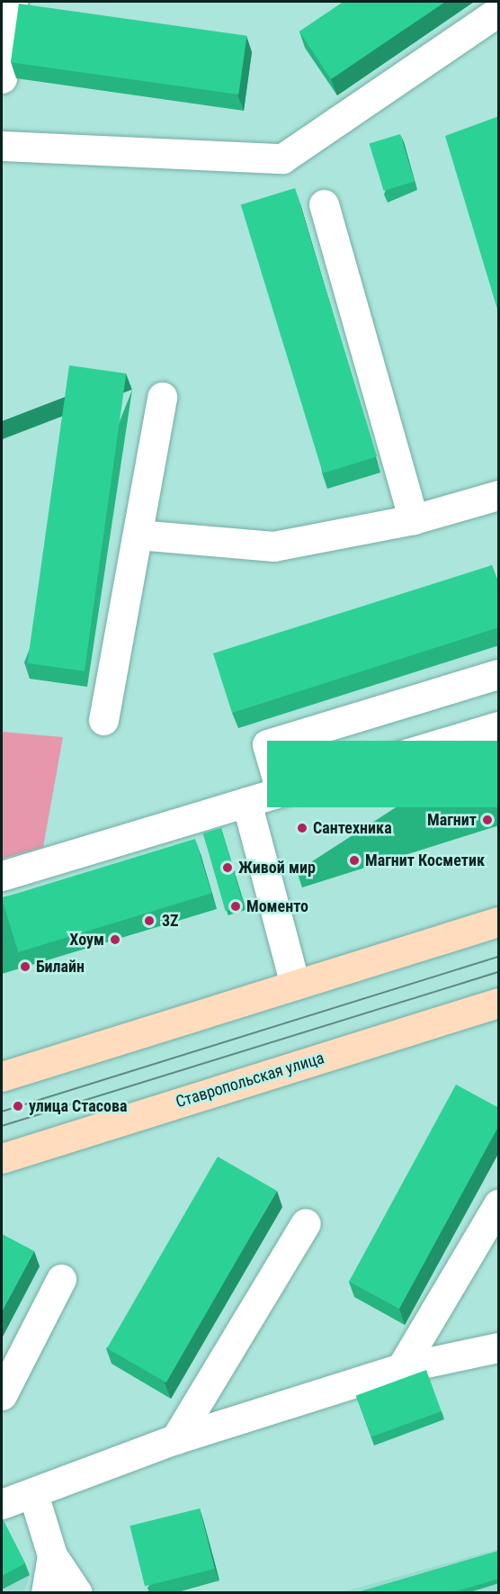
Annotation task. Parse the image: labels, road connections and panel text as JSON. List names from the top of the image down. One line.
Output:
{"streets":{"main road":["Ставропольская улица"]},"places":["Магнит","Сантехника","Магнит Косметик","Живой мир","Моменто","3Z","Хоум","Билайн","улица Стасова"]}
